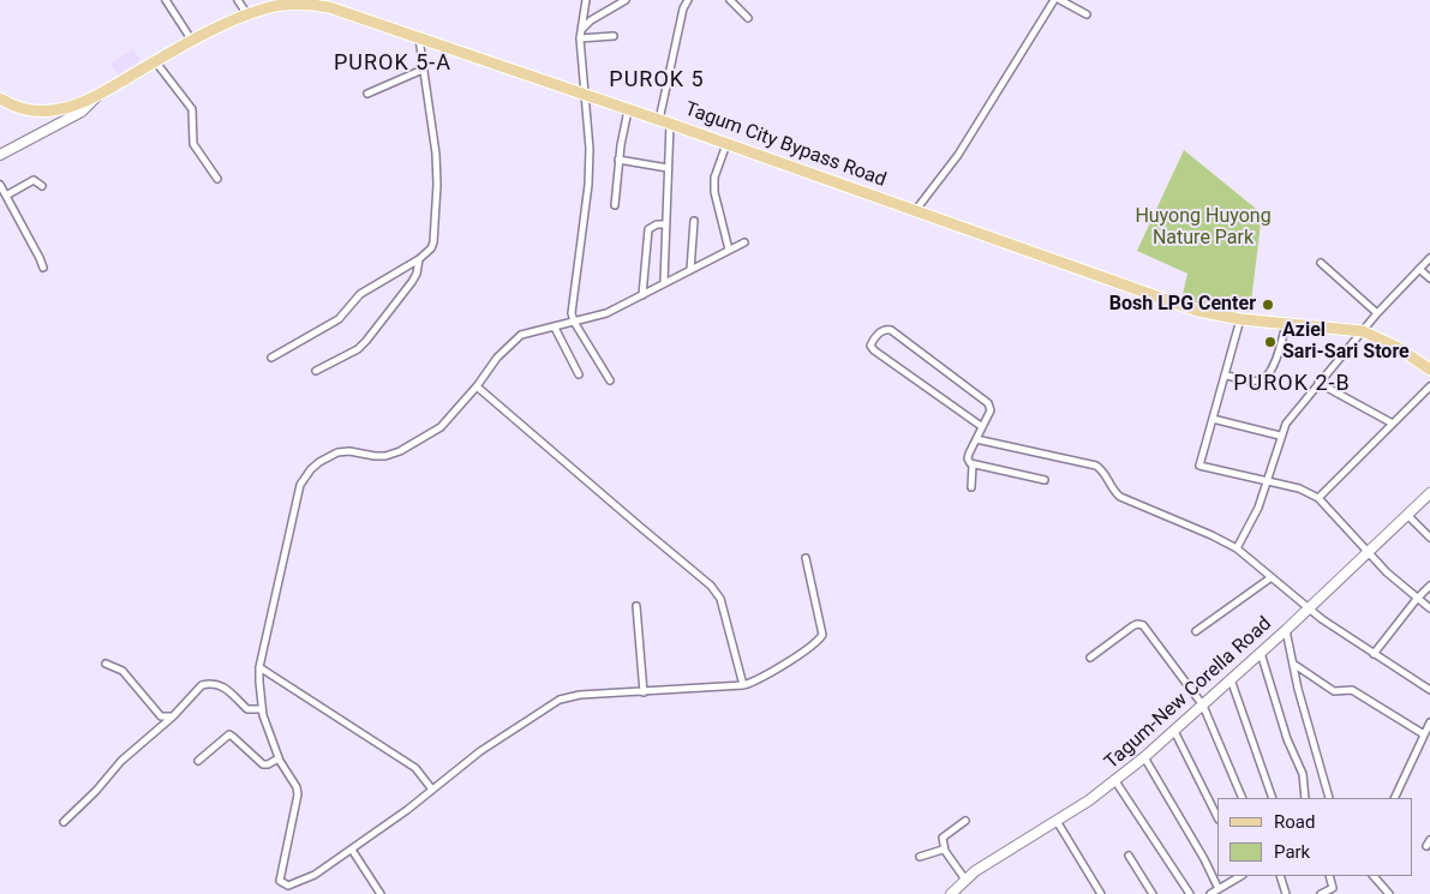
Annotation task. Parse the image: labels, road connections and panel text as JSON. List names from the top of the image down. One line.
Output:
{"streets":{"main road":["Tagum City Bypass Road","Tagum-New Corella Road"]},"districts":["PUROK 5-A","PUROK 5","PUROK 2-B"],"parks":["Huyong Huyong Nature Park"],"places":["Bosh LPG Center","Aziel Sari-Sari Store"],"legend":["Road","Park"]}
